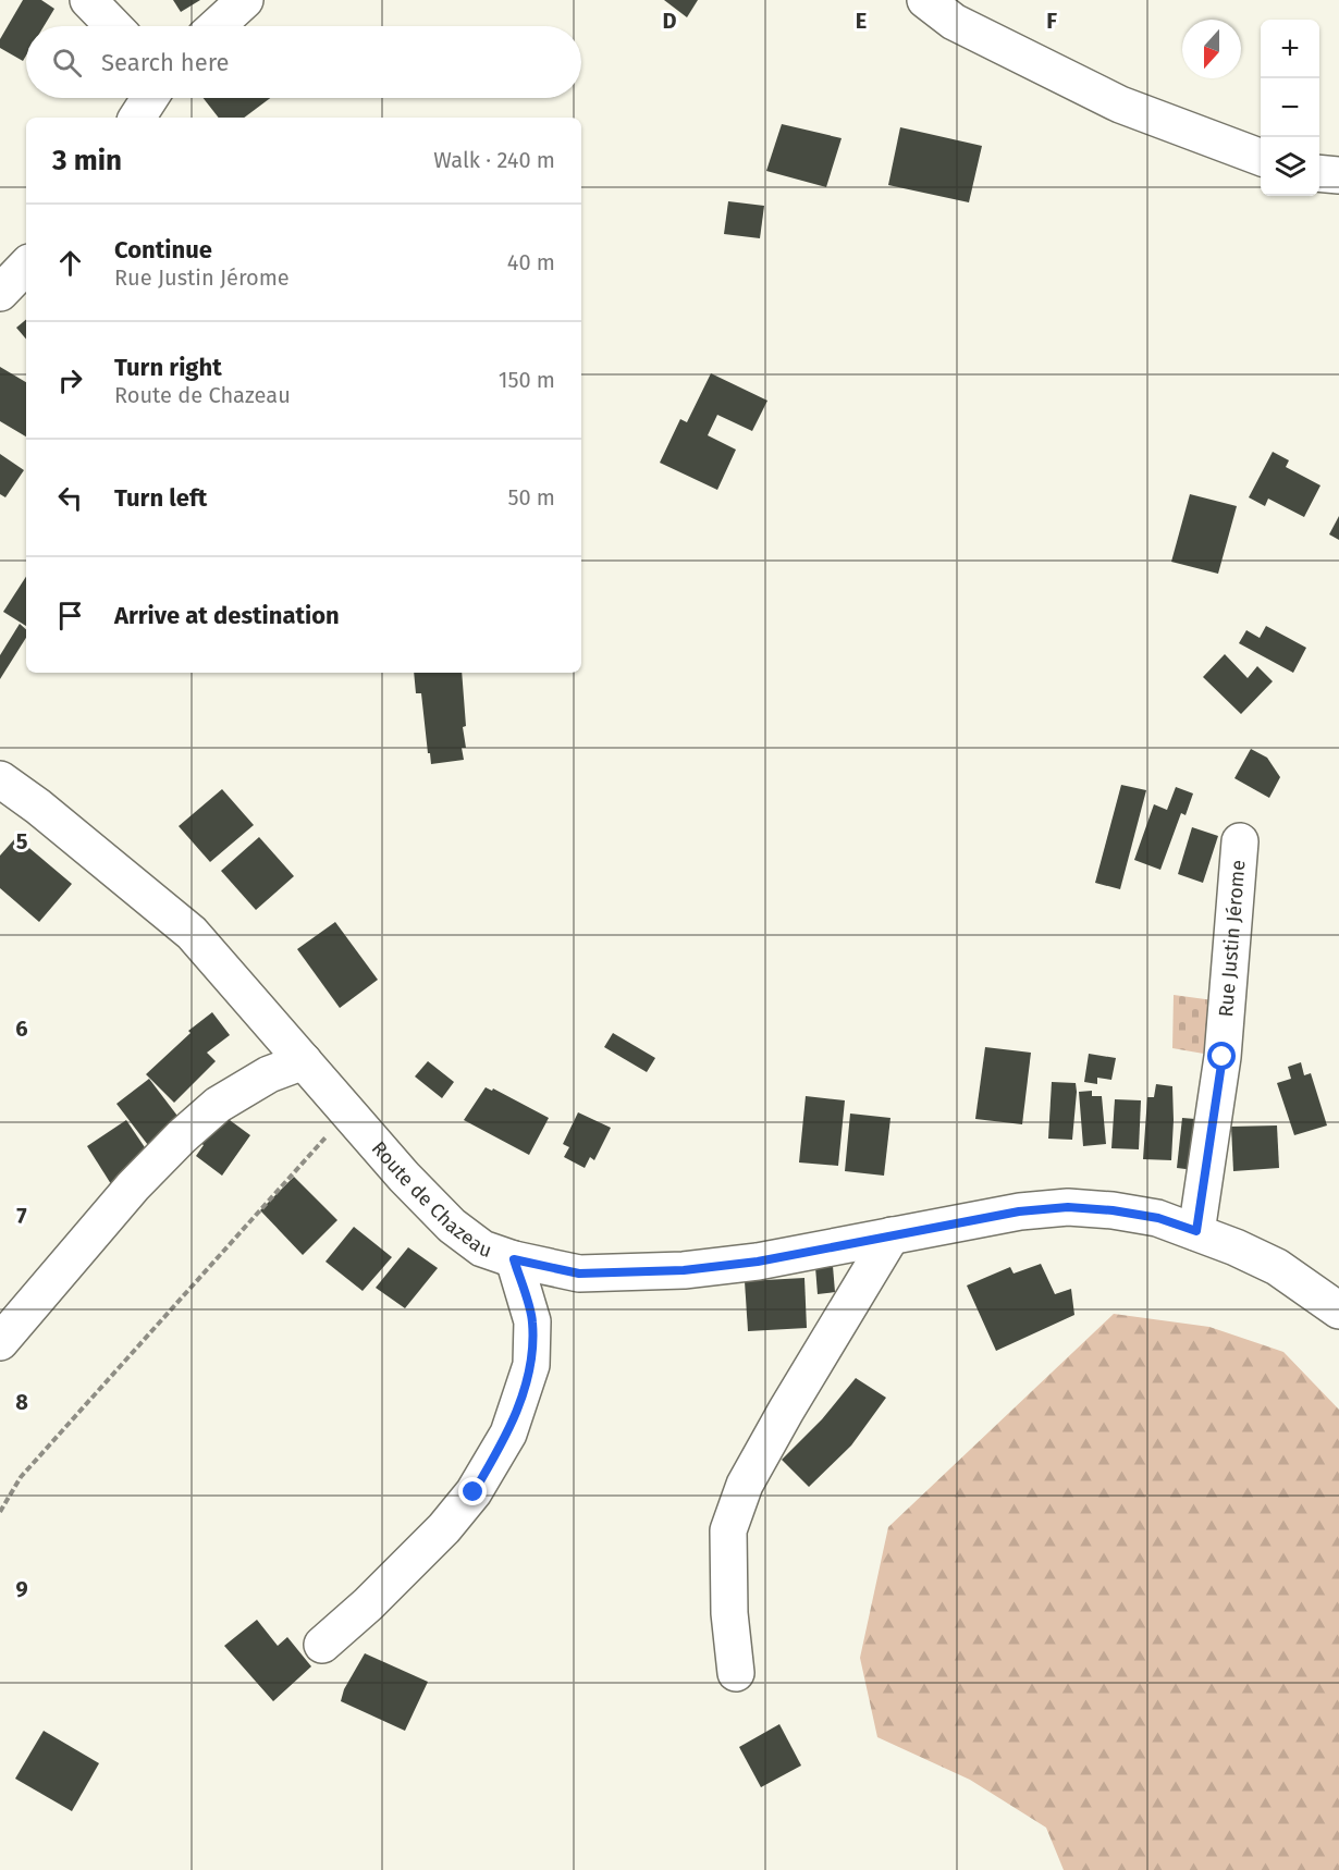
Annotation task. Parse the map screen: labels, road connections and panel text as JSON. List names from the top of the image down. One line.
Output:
{"streets":{"main road":["Rue Justin Jérome","Route de Chazeau"]},"crossings":[["Rue Justin Jérome","Route de Chazeau"]],"north":"bottom","page":{"map_buttons":["+","−"],"search":"Search here","heading":["3 min","Walk · 240 m"],"list":[["Continue","Rue Justin Jérome","40 m"],["Turn right","Route de Chazeau","150 m"],["Turn left","50 m"],"Arrive at destination"]},"grid":{"columns":["D","E","F"],"rows":["5","6","7","8","9"]}}
